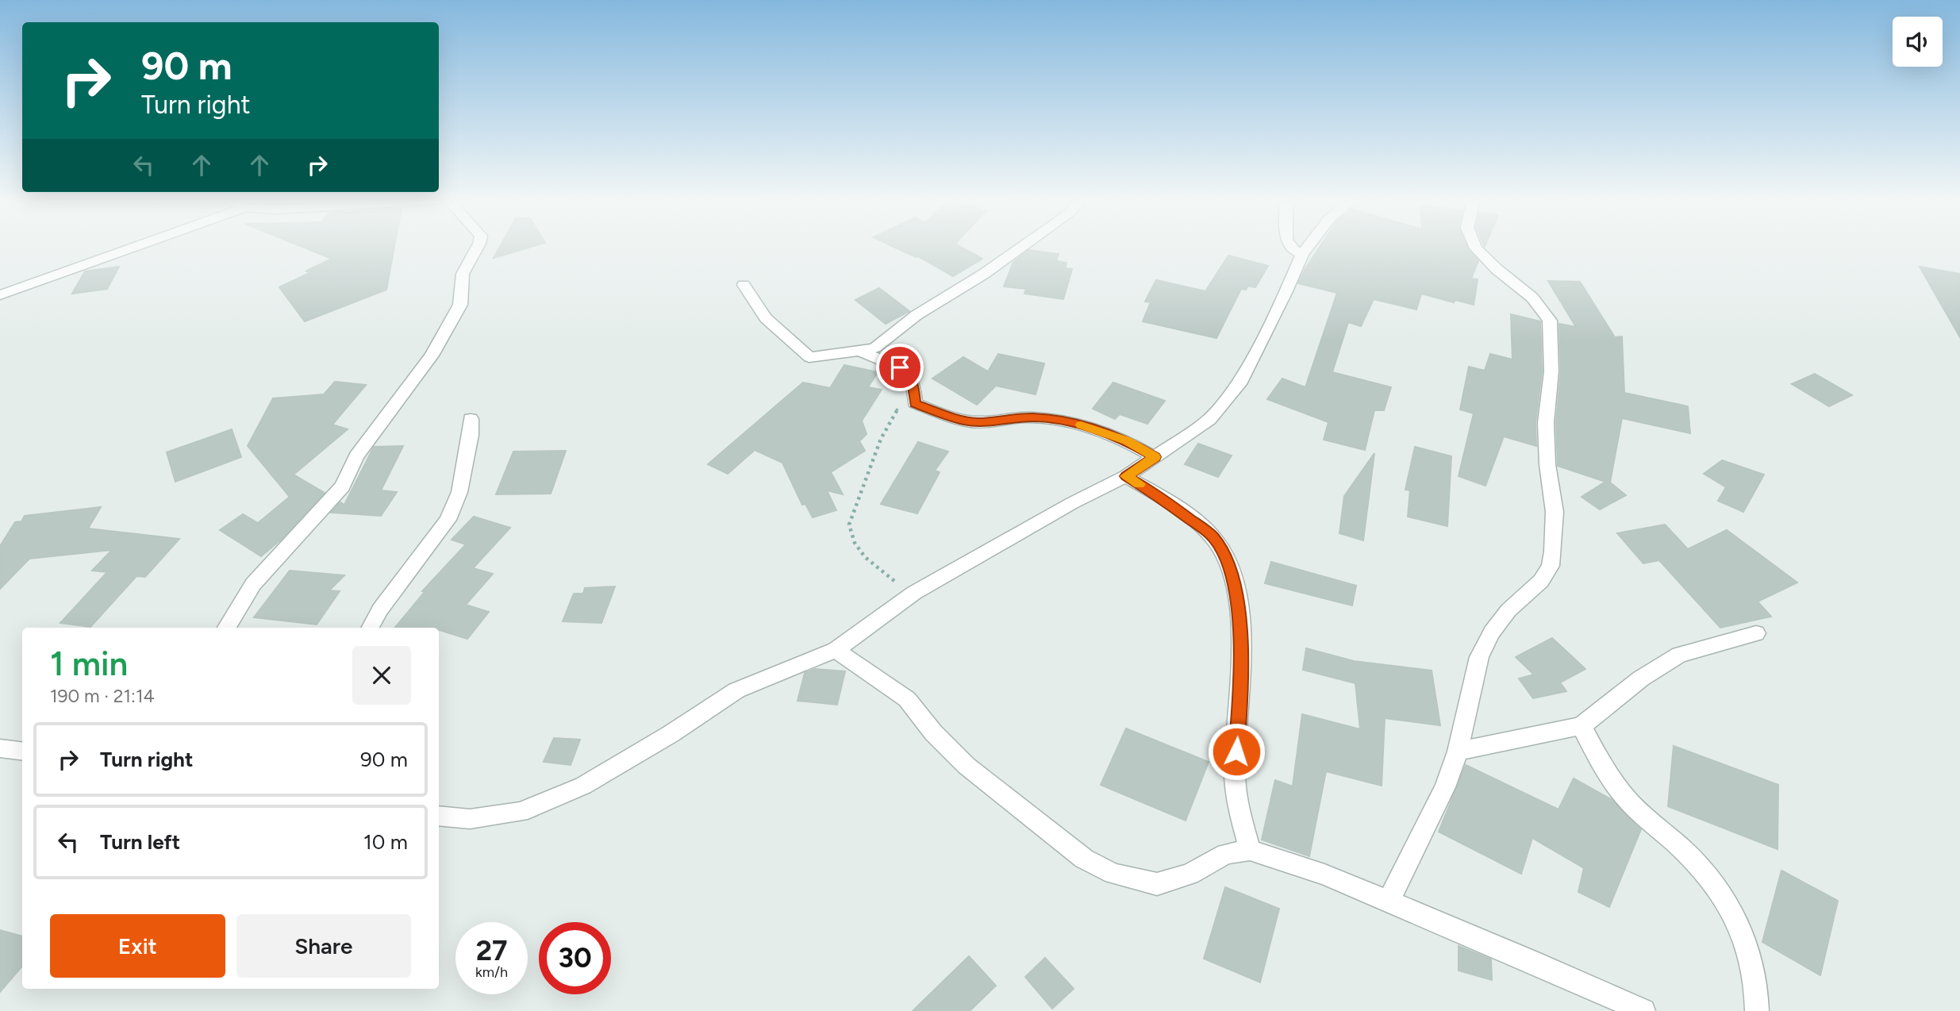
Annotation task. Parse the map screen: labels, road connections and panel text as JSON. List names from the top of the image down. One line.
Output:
{"page":{"turn":["90 m","Turn right"],"heading":["1 min","190 m · 21:14"],"list":[{"name":"Turn right","value":"90 m"},{"name":"Turn left","value":"10 m"}],"buttons":["Exit","Share"],"speed":"27 km/h","limit":"30"}}
